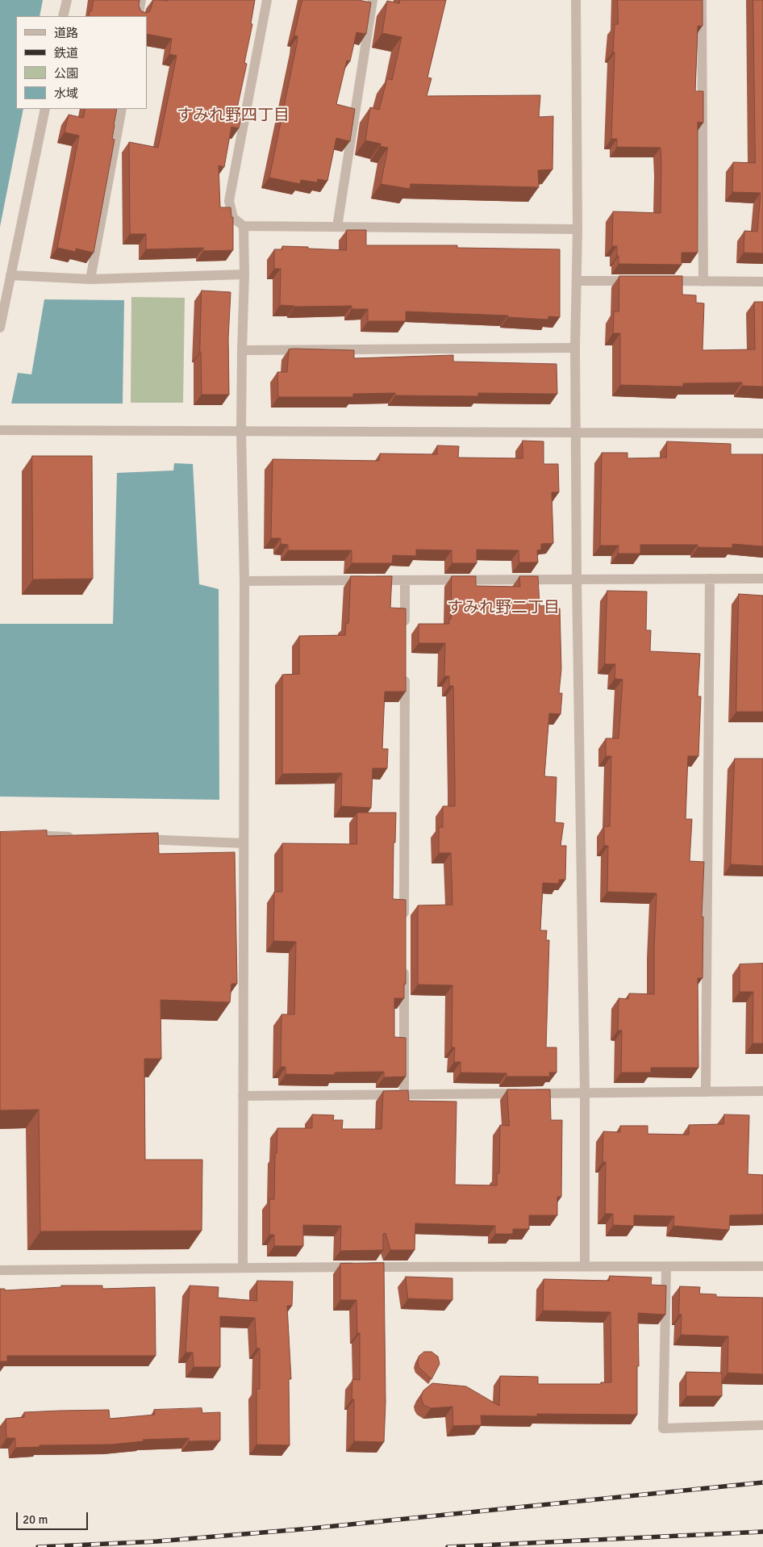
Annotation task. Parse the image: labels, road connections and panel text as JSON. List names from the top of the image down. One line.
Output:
{"districts":["すみれ野四丁目","すみれ野二丁目"],"legend":["道路","鉄道","公園","水域"],"scale_bar":"20 m"}
